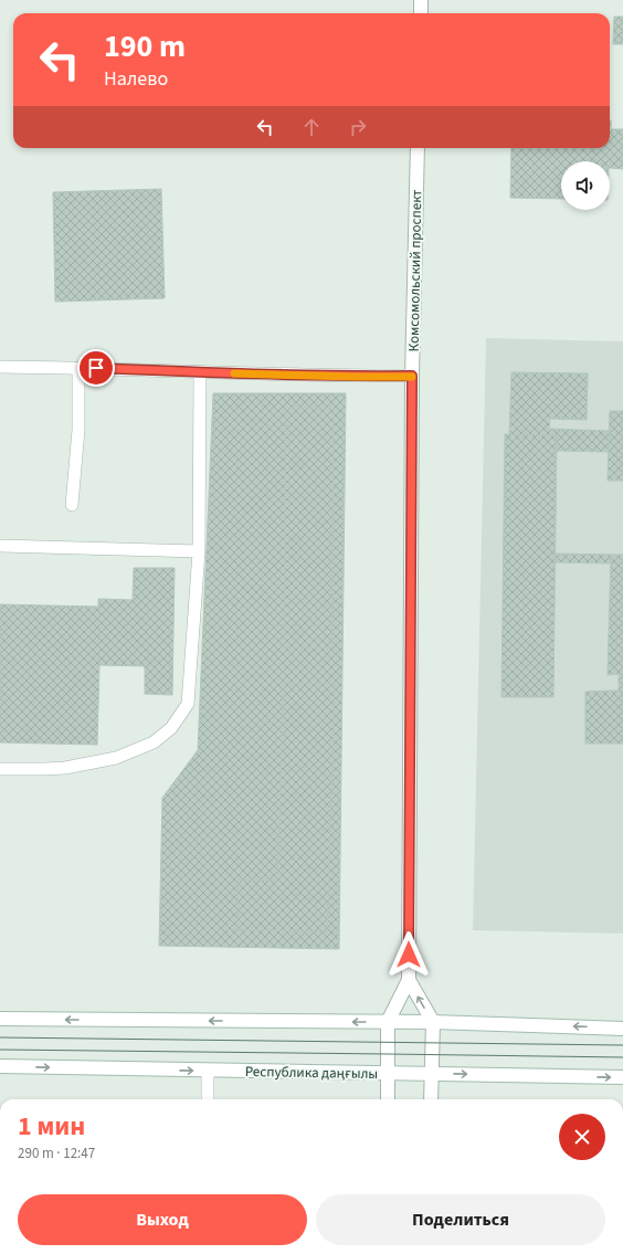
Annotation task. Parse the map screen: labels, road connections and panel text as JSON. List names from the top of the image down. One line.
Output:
{"streets":{"main road":["Комсомольский проспект","Республика даңғылы"]},"page":{"turn":["190 m","Налево"],"heading":["1 мин","290 m · 12:47"],"buttons":["Выход","Поделиться"]}}
